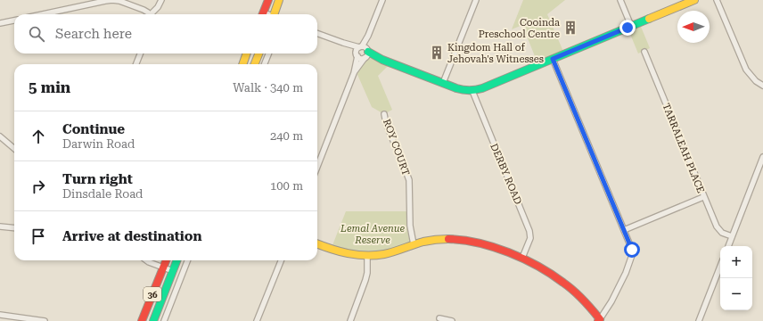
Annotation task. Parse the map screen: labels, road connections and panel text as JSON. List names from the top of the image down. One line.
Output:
{"streets":{"street":["ROY COURT","TARRALEAH PLACE","DERBY ROAD","36"]},"parks":["Lemal Avenue Reserve"],"places":{"building":["Cooinda Preschool Centre","Kingdom Hall of Jehovah's Witnesses"]},"north":"left","page":{"search":"Search here","heading":["5 min","Walk · 340 m"],"list":[["Continue","Darwin Road","240 m"],["Turn right","Dinsdale Road","100 m"],"Arrive at destination"],"map_buttons":["+","−"]}}
